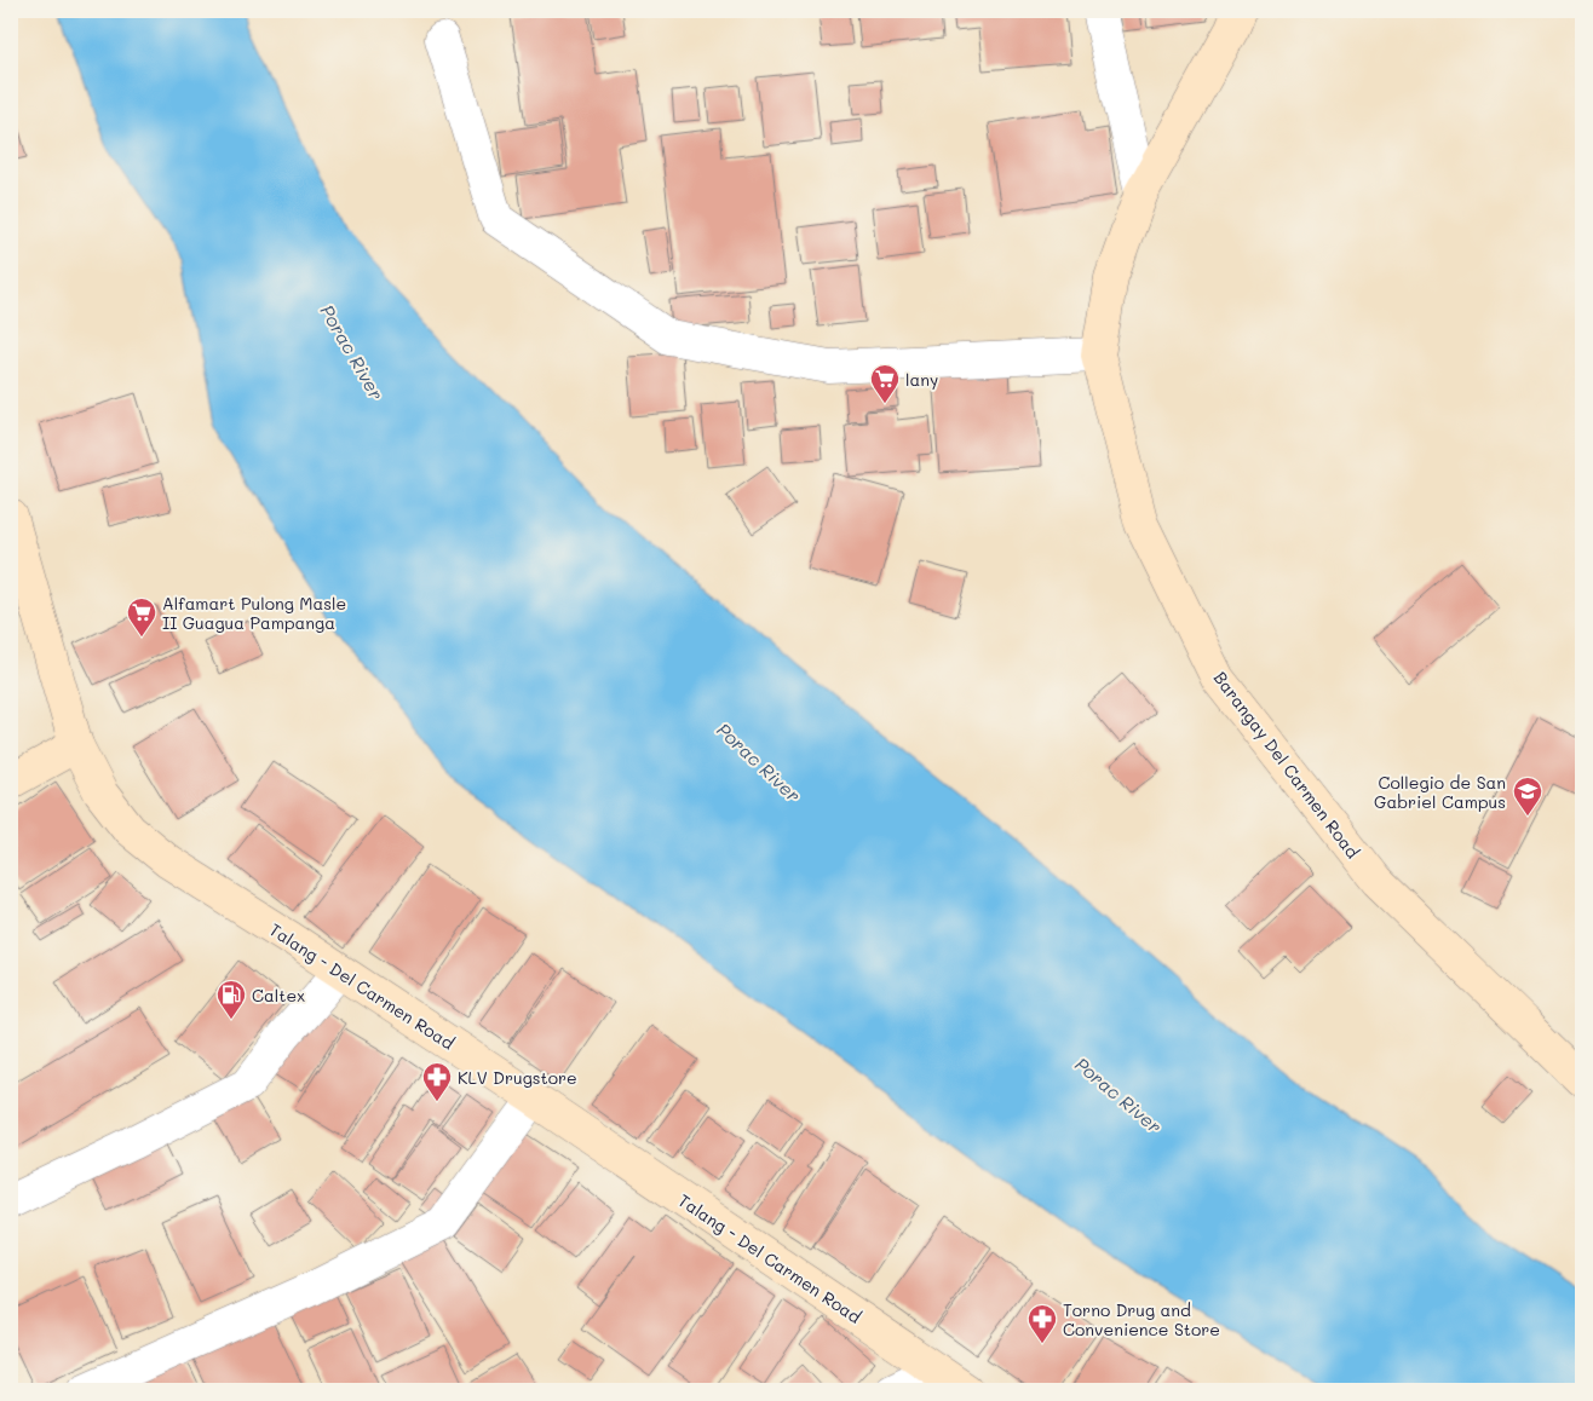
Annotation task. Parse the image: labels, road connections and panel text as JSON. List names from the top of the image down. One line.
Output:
{"streets":{"street":["Barangay Del Carmen Road","Talang - Del Carmen Road"]},"water":["Porac River"],"places":{"supermarket":["lany","Alfamart Pulong Masle II Guagua Pampanga"],"school or university":["Collegio de San Gabriel Campus"],"fuel station":["Caltex"],"pharmacy":["KLV Drugstore","Torno Drug and Convenience Store"]}}
